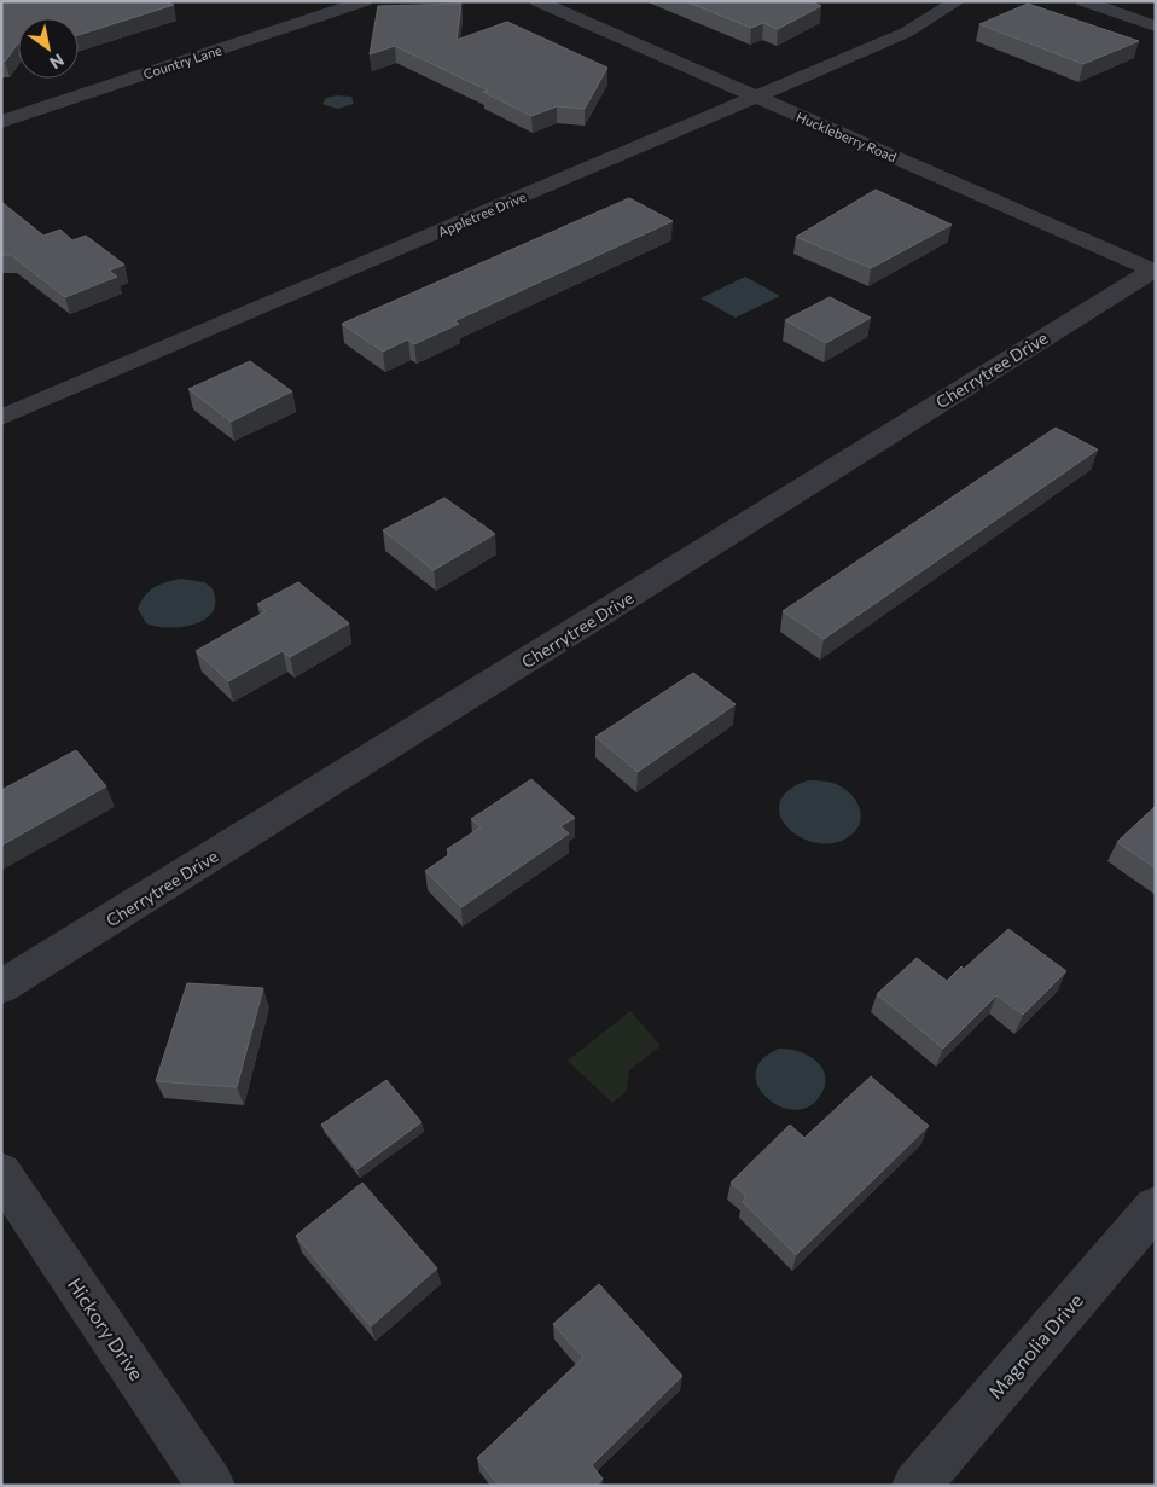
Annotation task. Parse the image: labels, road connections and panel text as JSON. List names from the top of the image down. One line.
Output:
{"streets":{"street":["Country Lane","Huckleberry Road","Appletree Drive","Cherrytree Drive","Hickory Drive","Magnolia Drive"]},"crossings":[["Huckleberry Road","Appletree Drive"],["Huckleberry Road","Cherrytree Drive"]],"north":"bottom right"}
